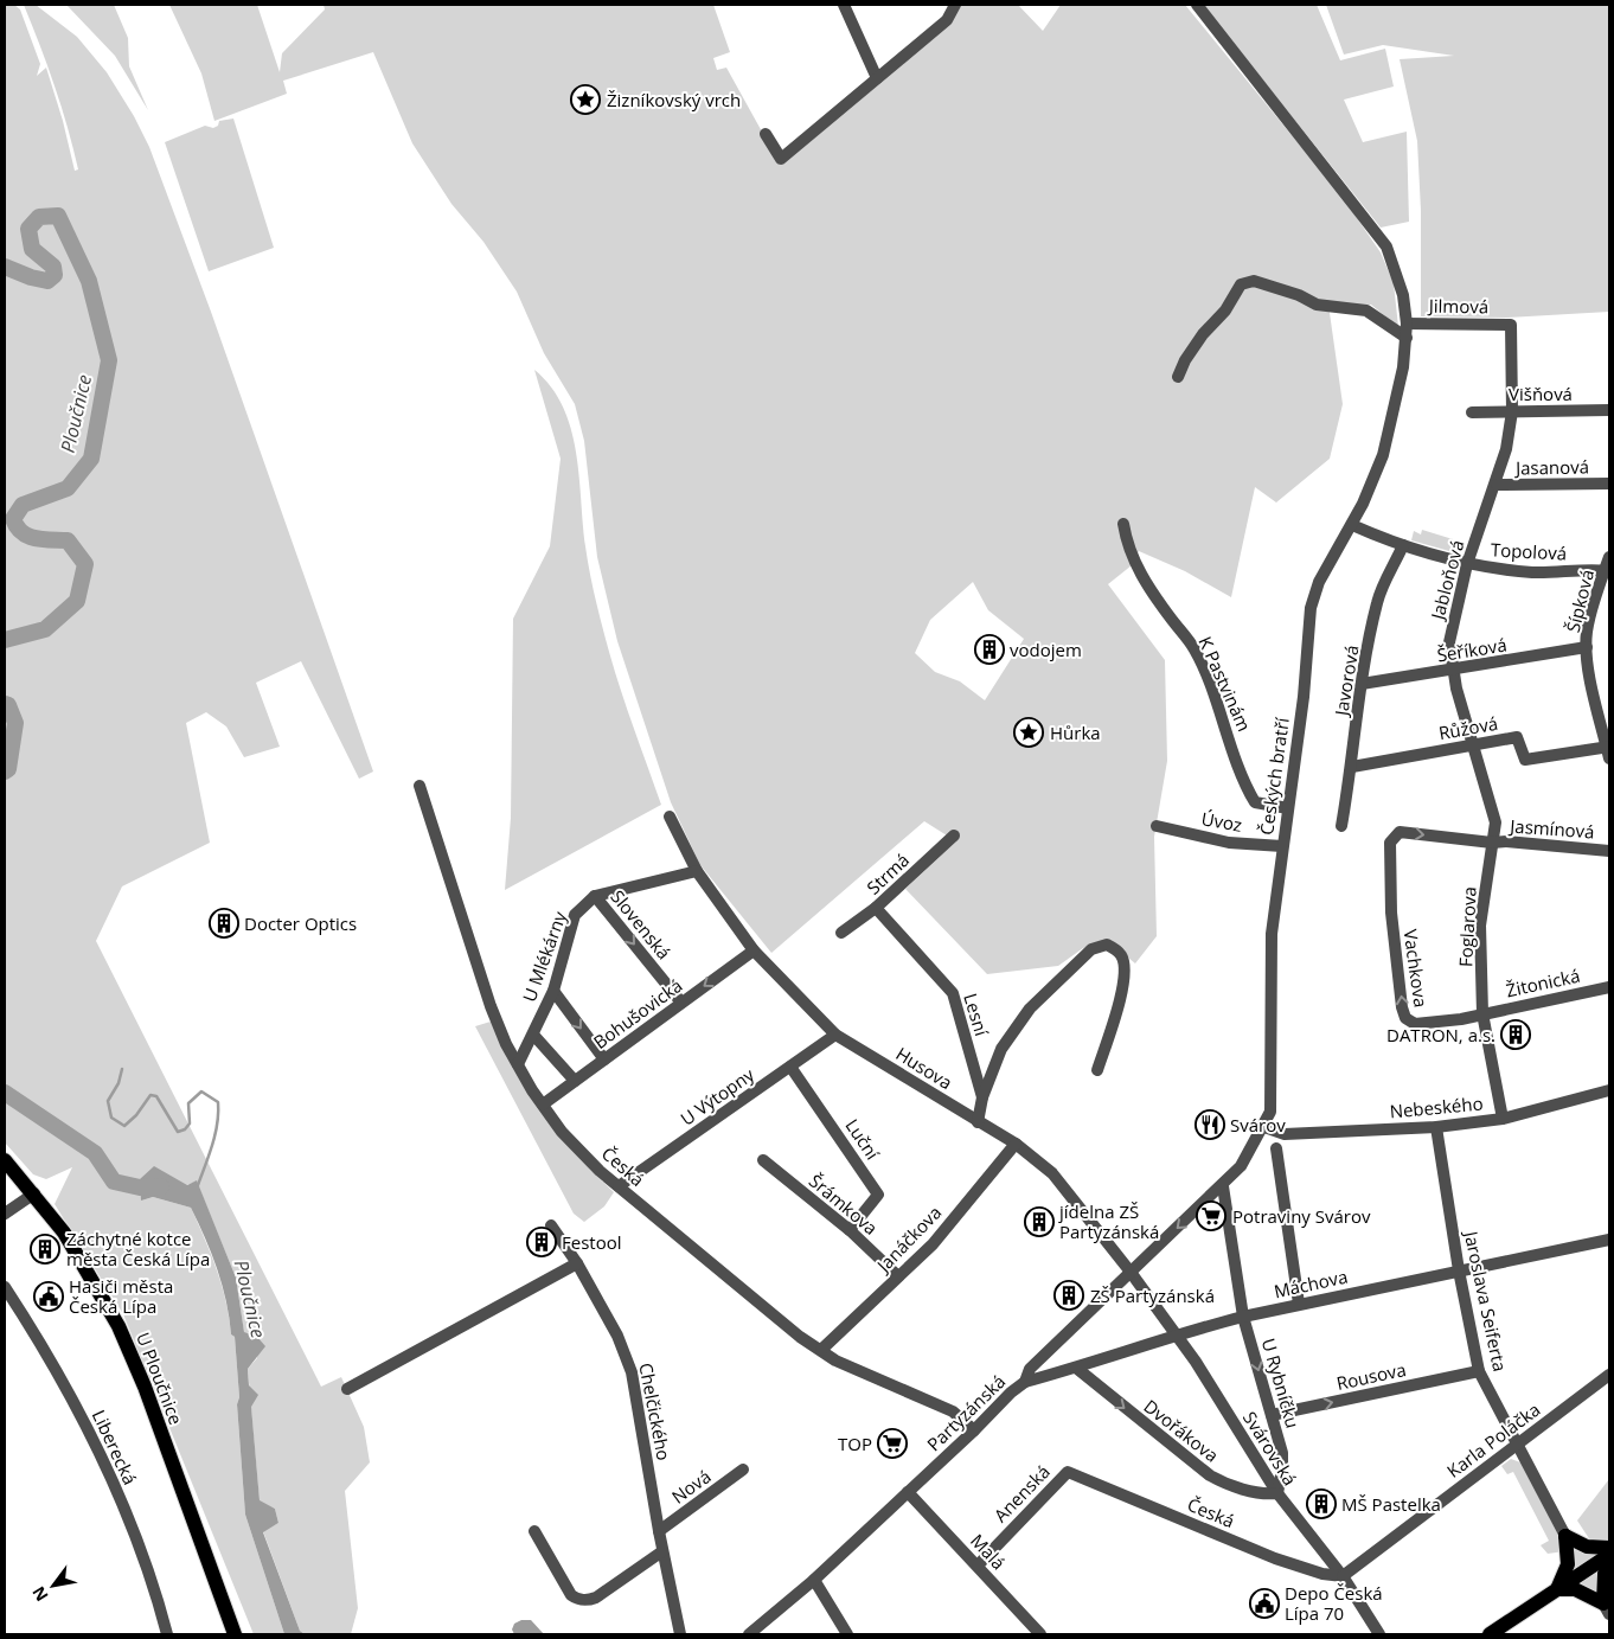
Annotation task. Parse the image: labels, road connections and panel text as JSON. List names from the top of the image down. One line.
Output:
{"streets":{"main road":["U Ploučnice"],"street":["Jilmová","Višňová","Jasanová","Topolová","Jabloňová","Šípková","Šeříková","Javorová","K Pastvinám","Růžová","Českých bratří","Úvoz","Jasmínová","Strmá","Slovenská","Foglarova","U Mlékárny","Vachkova","Žitonická","Bohušovická","Lesní","Husova","U Výtopny","Nebeského","Luční","Česká","Šrámkova","Janáčkova","Máchova","Jaroslava Seiferta","Rousova","U Rybníčku","Chelčického","Partyzánská","Dvořákova","Karla Poláčka","Liberecká","Svárovská","Nová","Anenská","Malá"]},"crossings":[["Jilmová","Jabloňová"],["Jilmová","Českých bratří"],["Višňová","Jabloňová"],["Jasanová","Jabloňová"],["Topolová","Jabloňová"],["Topolová","Šípková"],["Topolová","Javorová"],["Topolová","Českých bratří"],["Jabloňová","Šeříková"],["Jabloňová","Růžová"],["Jabloňová","Jasmínová"],["Jabloňová","Foglarova"],["Jabloňová","Vachkova"],["Šípková","Šeříková"],["Šípková","Růžová"],["Šeříková","Javorová"],["Javorová","Růžová"],["K Pastvinám","Českých bratří"],["Českých bratří","Úvoz"],["Českých bratří","Nebeského"],["Českých bratří","Partyzánská"],["Jasmínová","Foglarova"],["Jasmínová","Vachkova"],["Strmá","Lesní"],["Slovenská","U Mlékárny"],["Slovenská","Bohušovická"],["Foglarova","Vachkova"],["Foglarova","Žitonická"],["U Mlékárny","Česká"],["Vachkova","Žitonická"],["Bohušovická","Husova"],["Bohušovická","Česká"],["Lesní","Husova"],["Husova","U Výtopny"],["Husova","Janáčkova"],["Husova","Máchova"],["Husova","Partyzánská"],["Husova","Svárovská"],["U Výtopny","Luční"],["U Výtopny","Česká"],["Nebeského","Jaroslava Seiferta"],["Luční","Šrámkova"],["Česká","Janáčkova"],["Česká","Partyzánská"],["Česká","Karla Poláčka"],["Česká","Svárovská"],["Česká","Anenská"],["Šrámkova","Janáčkova"],["Máchova","Jaroslava Seiferta"],["Máchova","U Rybníčku"],["Máchova","Partyzánská"],["Máchova","Dvořákova"],["Máchova","Svárovská"],["Jaroslava Seiferta","Rousova"],["Jaroslava Seiferta","Karla Poláčka"],["Rousova","U Rybníčku"],["U Rybníčku","Dvořákova"],["U Rybníčku","Svárovská"],["Chelčického","Nová"],["Partyzánská","Malá"],["Dvořákova","Svárovská"],["Karla Poláčka","Svárovská"],["Anenská","Malá"]],"one_way":["Rousova","U Rybníčku","Dvořákova"],"water":["Ploučnice"],"places":{"place":["Žizníkovský vrch","Hůrka"],"building":["vodojem","Docter Optics","DATRON, a.s.","jídelna ZŠ Partyzánská","Festool","Záchytné kotce města Česká Lípa","ZŠ Partyzánská","MŠ Pastelka"],"restaurant":["Svárov"],"supermarket":["Potraviny Svárov","TOP"],"public building":["Hasiči města Česká Lípa","Depo Česká Lípa 70"]},"north":"bottom left"}
